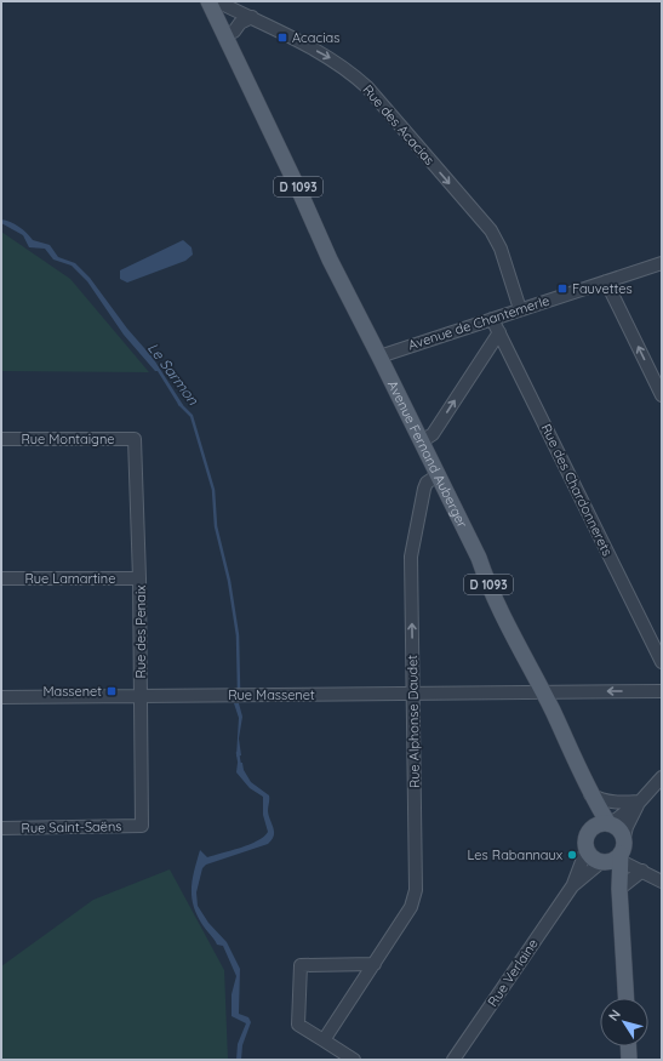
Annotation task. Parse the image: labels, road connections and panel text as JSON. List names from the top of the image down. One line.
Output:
{"streets":{"main road":["D 1093","Avenue Fernand Auberger"],"street":["Rue des Acacias","Avenue de Chantemerle","Rue Montaigne","Rue des Chardonnerets","Rue Lamartine","Rue des Penaix","Rue Massenet","Rue Alphonse Daudet","Rue Saint-Saëns","Rue Verlaine"]},"crossings":[["Rue des Acacias","Avenue de Chantemerle"],["Rue des Acacias","Avenue Fernand Auberger"],["Avenue de Chantemerle","Avenue Fernand Auberger"],["Avenue de Chantemerle","Rue des Chardonnerets"],["Rue Montaigne","Rue des Penaix"],["Avenue Fernand Auberger","Rue Massenet"],["Avenue Fernand Auberger","Rue Alphonse Daudet"],["Avenue Fernand Auberger","Rue Verlaine"],["Rue Lamartine","Rue des Penaix"],["Rue des Penaix","Rue Massenet"],["Rue des Penaix","Rue Saint-Saëns"],["Rue Massenet","Rue Alphonse Daudet"]],"one_way":["Rue des Acacias","Rue Alphonse Daudet"],"water":["Le Sarmon"],"places":{"transit":["Acacias","Fauvettes","Massenet"],"other":["Les Rabannaux"]},"north":"top left"}
